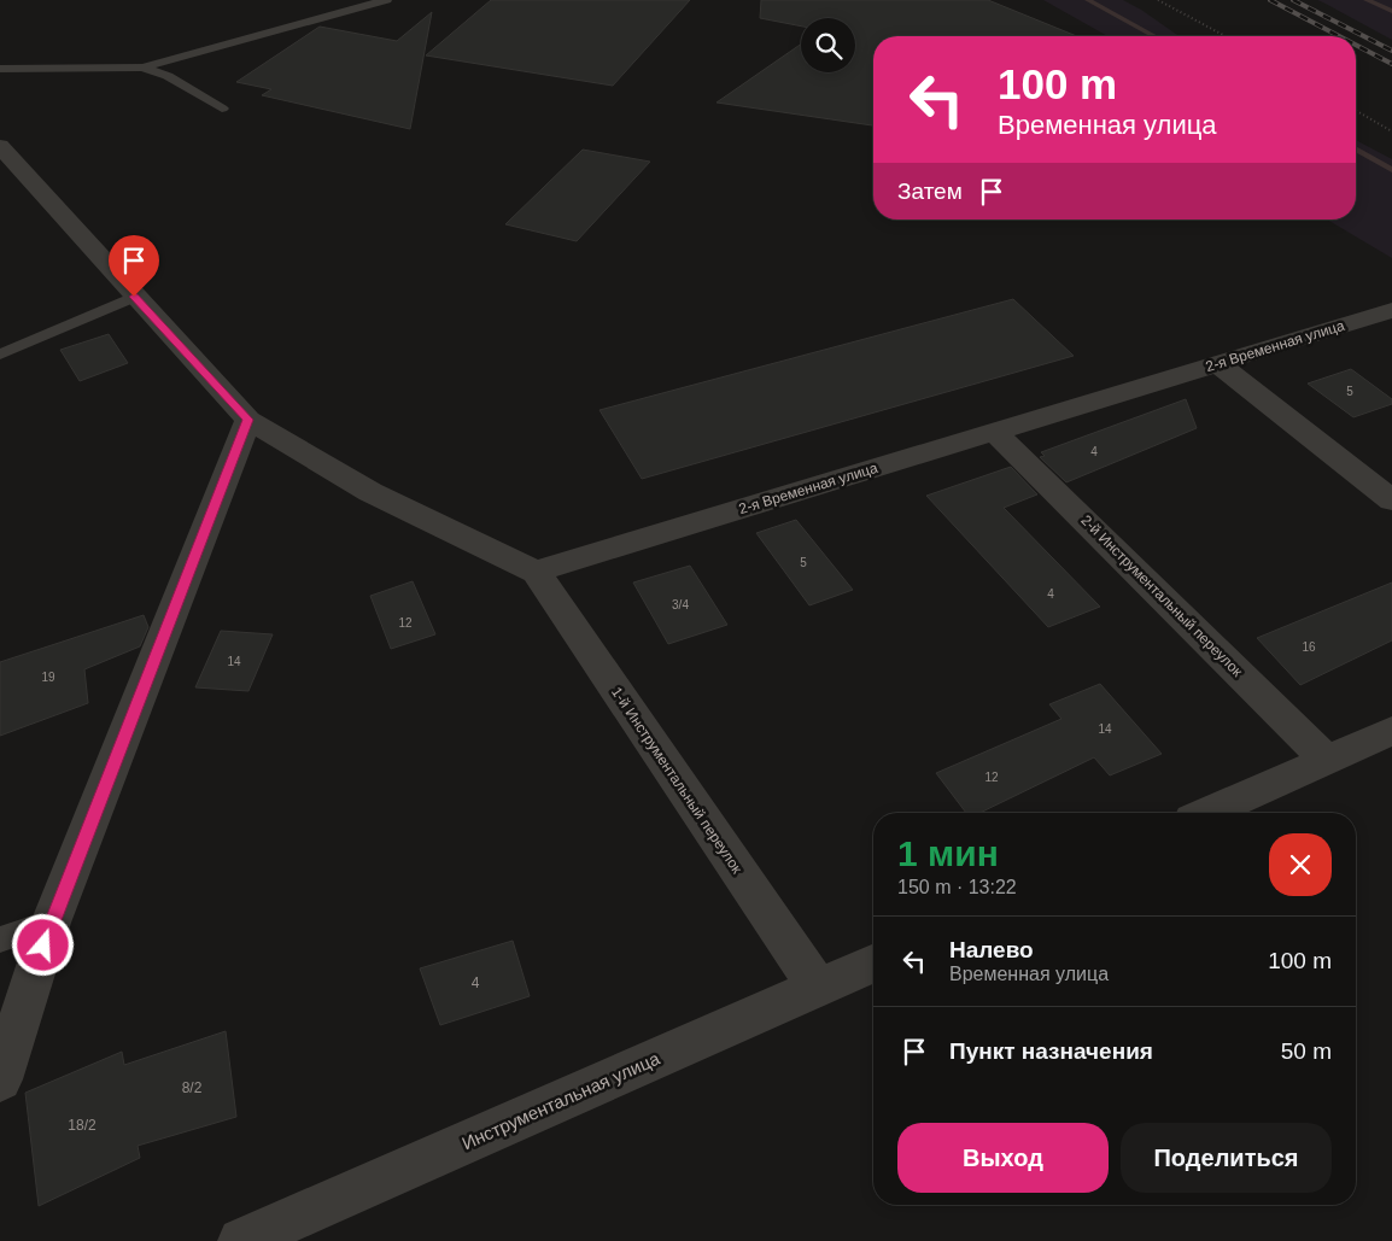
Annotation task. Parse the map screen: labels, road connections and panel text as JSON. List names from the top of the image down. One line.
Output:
{"streets":{"street":["2-я Временная улица","2-й Инструментальный переулок","1-й Инструментальный переулок","Инструментальная улица"]},"crossings":[["2-я Временная улица","2-й Инструментальный переулок"],["2-я Временная улица","1-й Инструментальный переулок"],["1-й Инструментальный переулок","Инструментальная улица"]],"house_numbers":["5","4","5","4","3/4","12","16","14","19","14","12","4","8/2","18/2"],"page":{"turn":["100 m","Временная улица"],"then":"Затем","heading":["1 мин","150 m · 13:22"],"list":[{"name":"Налево","note":"Временная улица","value":"100 m"},{"name":"Пункт назначения","value":"50 m"}],"buttons":["Выход","Поделиться"]}}
